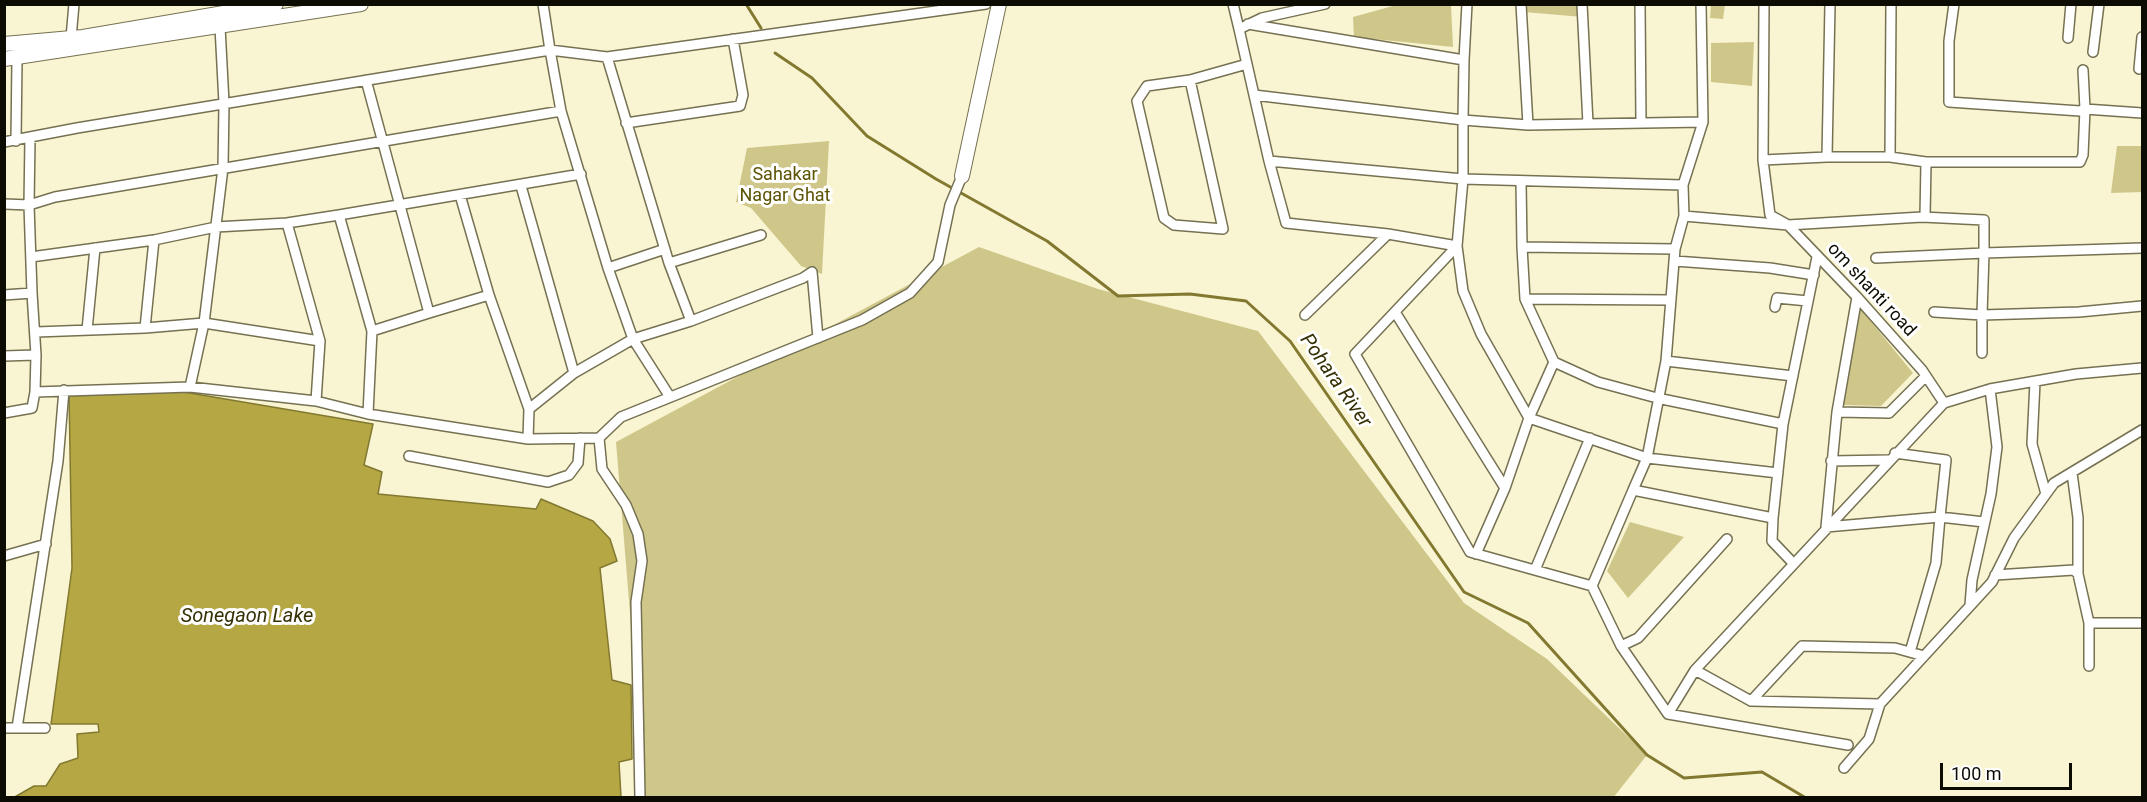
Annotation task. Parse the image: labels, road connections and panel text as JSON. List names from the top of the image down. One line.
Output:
{"streets":{"street":["om shanti road"]},"water":["Pohara River","Sonegaon Lake"],"parks":["Sahakar Nagar Ghat"],"scale_bar":"100 m"}
